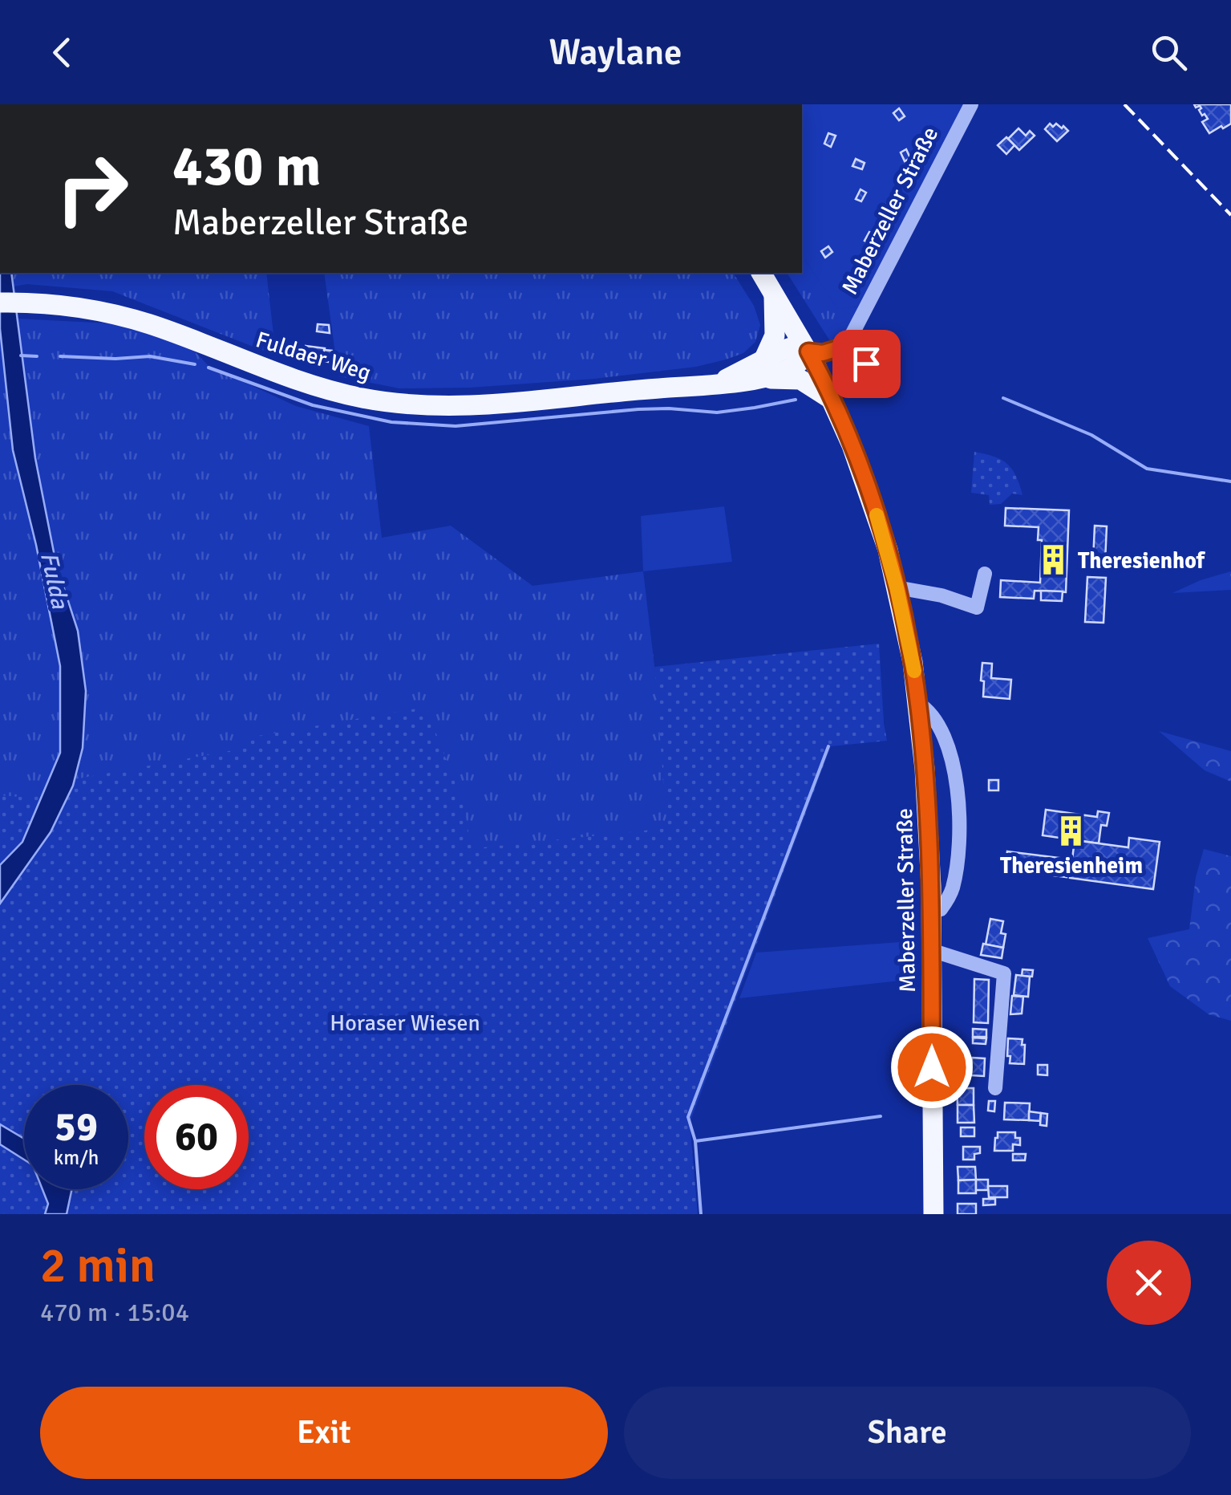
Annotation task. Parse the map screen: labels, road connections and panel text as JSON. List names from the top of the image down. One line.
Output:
{"streets":{"main road":["Maberzeller Straße","Fuldaer Weg"]},"crossings":[["Maberzeller Straße","Fuldaer Weg"]],"water":["Fulda"],"parks":["Horaser Wiesen"],"places":{"building":["Theresienhof","Theresienheim"]},"page":{"header":"Waylane","turn":["430 m","Maberzeller Straße"],"speed":"59 km/h","limit":"60","heading":["2 min","470 m · 15:04"],"buttons":["Exit","Share"]}}
